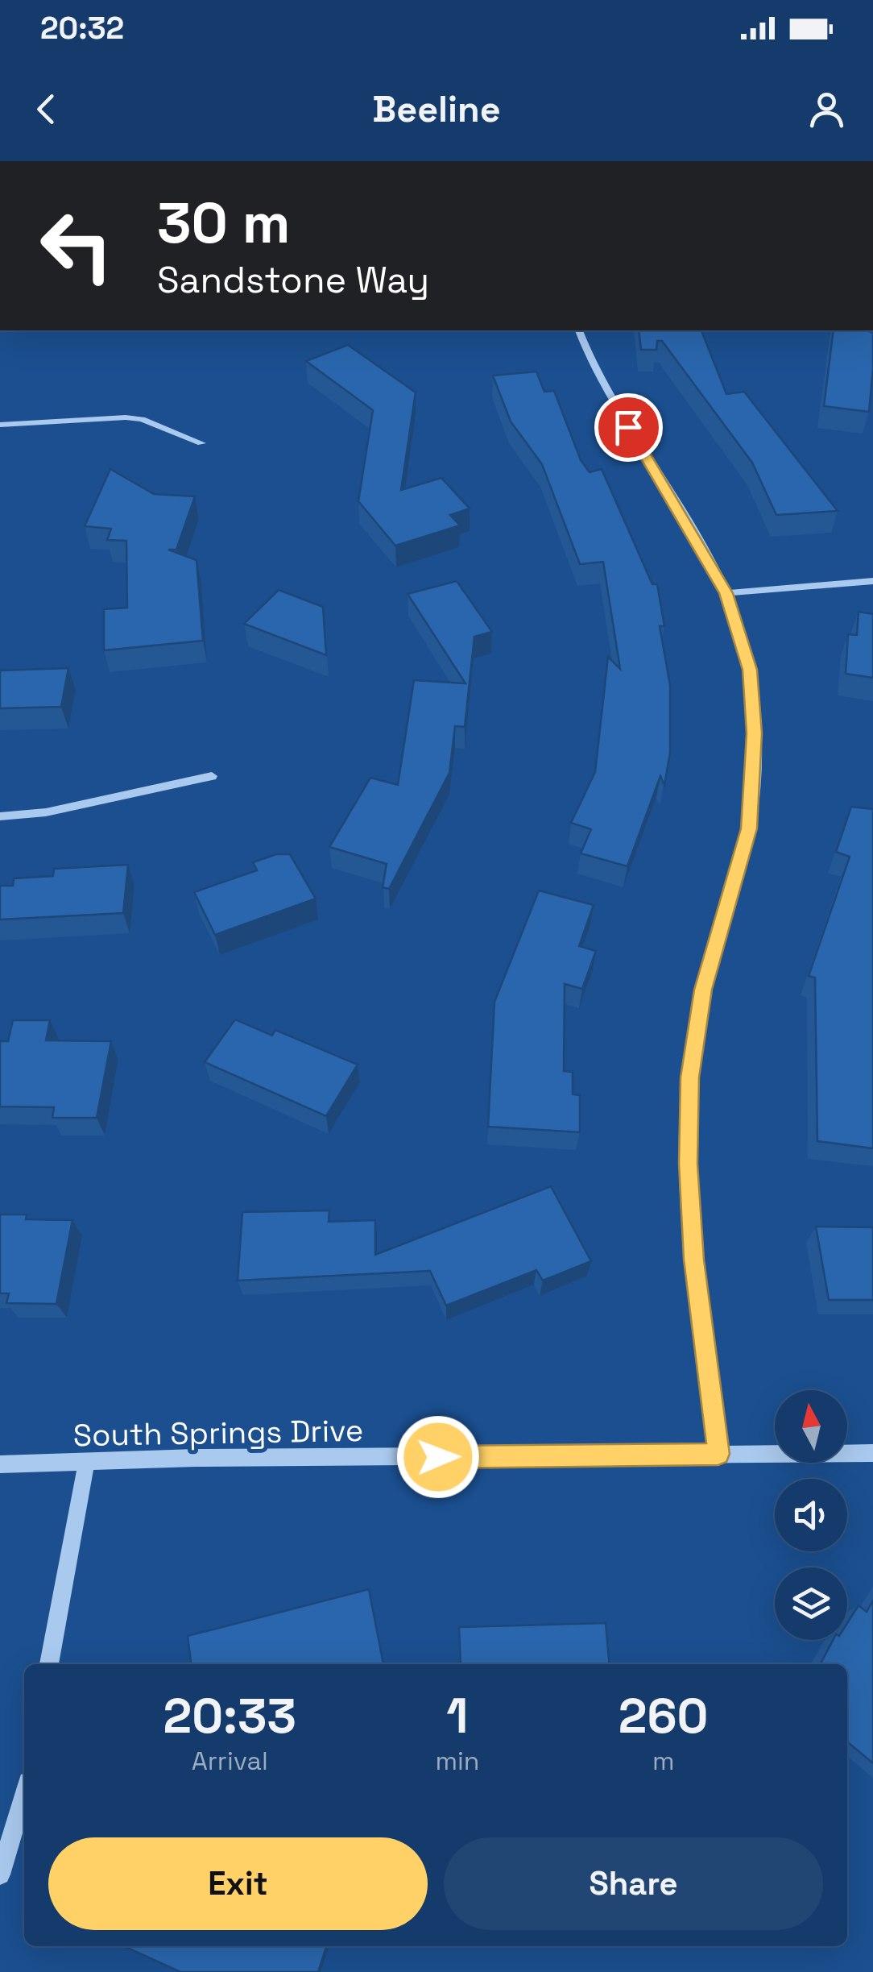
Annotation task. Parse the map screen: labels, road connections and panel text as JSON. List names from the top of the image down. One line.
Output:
{"streets":{"street":["South Springs Drive"]},"north":"top","page":{"status":"20:32","header":"Beeline","turn":["30 m","Sandstone Way"],"eta":["20:33","Arrival","1","min","260","m"],"buttons":["Exit","Share"]}}
